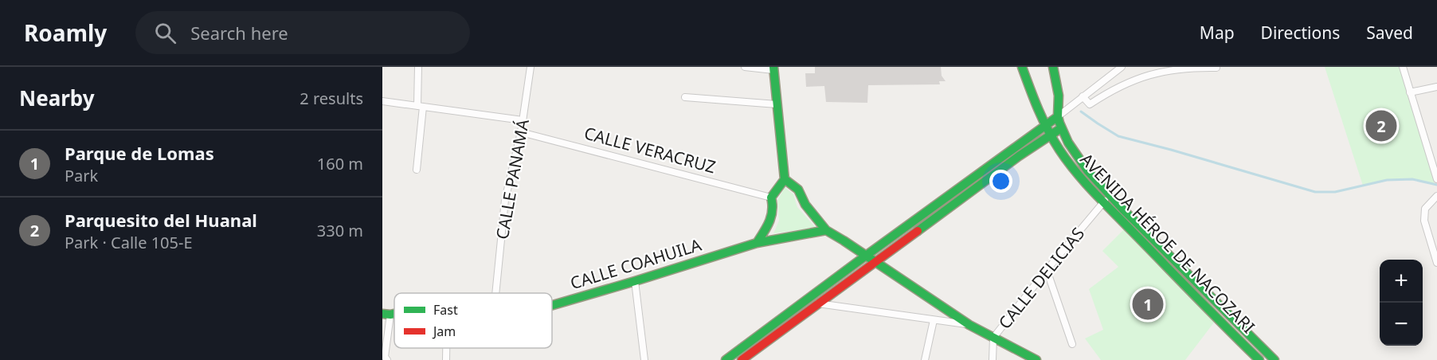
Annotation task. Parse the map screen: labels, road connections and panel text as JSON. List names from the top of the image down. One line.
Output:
{"streets":{"main road":["AVENIDA HÉROE DE NACOZARI","CALLE COAHUILA"],"street":["CALLE VERACRUZ","CALLE PANAMÁ","CALLE DELICIAS"]},"crossings":[["CALLE VERACRUZ","CALLE PANAMÁ"],["AVENIDA HÉROE DE NACOZARI","CALLE DELICIAS"]],"legend":["Fast","Jam"],"page":{"header":"Roamly","search":"Search here","nav":["Map","Directions","Saved"],"heading":["Nearby","2 results"],"pins":["2","1"],"list":[{"mark":"1","name":"Parque de Lomas","note":"Park","value":"160 m"},{"mark":"2","name":"Parquesito del Huanal","note":"Park · Calle 105-E","value":"330 m"}],"map_buttons":["+","−"]}}
